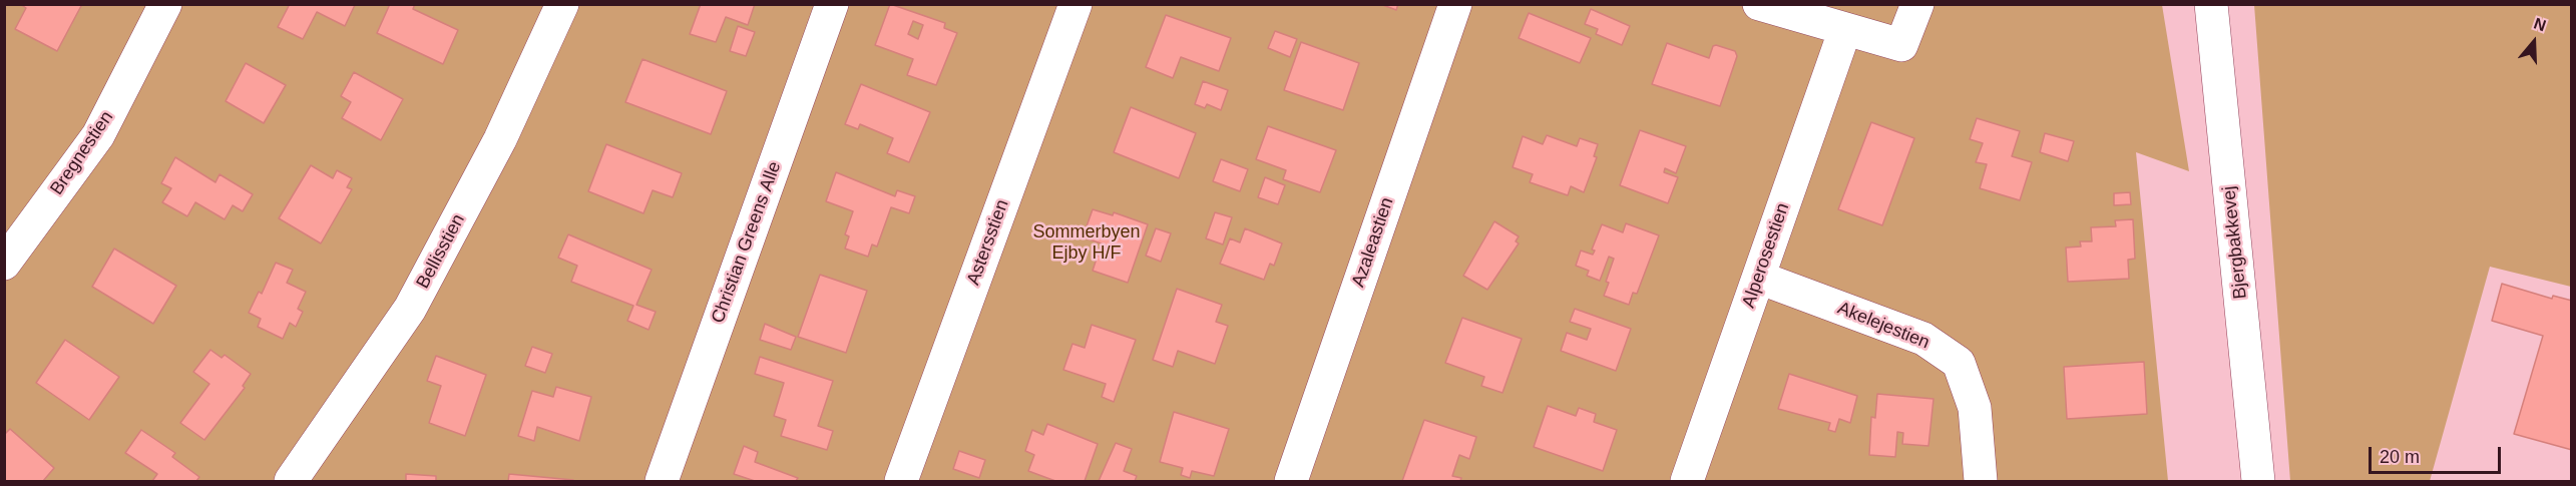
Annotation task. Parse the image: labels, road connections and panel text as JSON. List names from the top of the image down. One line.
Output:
{"streets":{"street":["Bregnestien","Christian Greens Alle","Astersstien","Azaleastien","Bjergbakkevej","Bellisstien","Alperosestien","Akelejestien"]},"crossings":[["Alperosestien","Akelejestien"]],"parks":["Sommerbyen Ejby H/F"],"scale_bar":"20 m","north":"top"}
